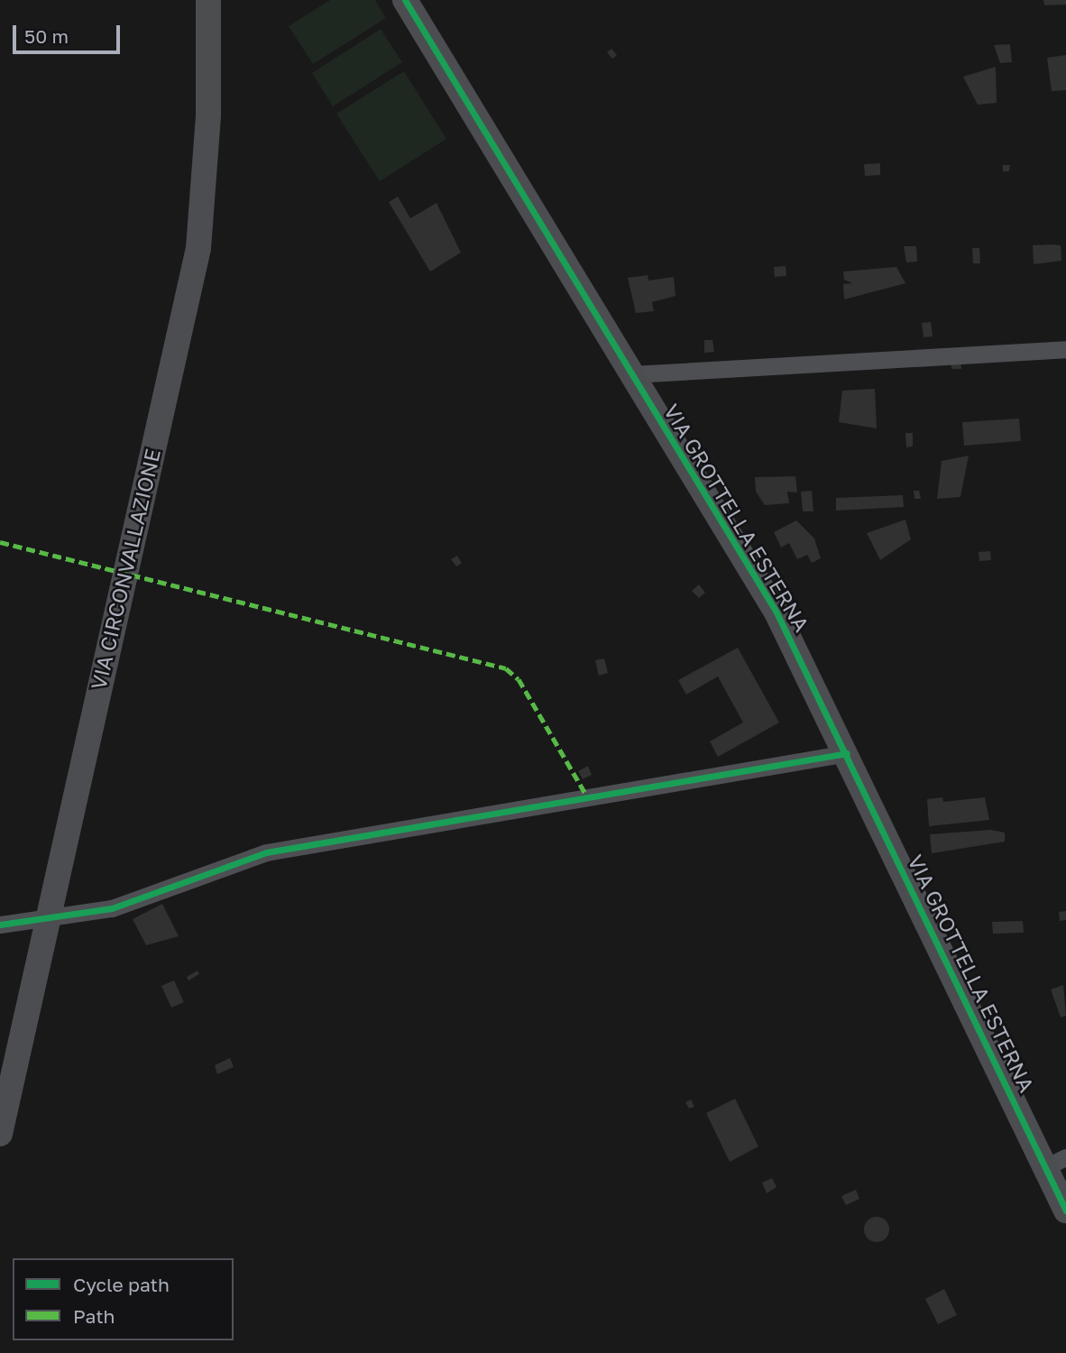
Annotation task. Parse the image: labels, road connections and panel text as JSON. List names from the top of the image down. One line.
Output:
{"streets":{"street":["VIA GROTTELLA ESTERNA","VIA CIRCONVALLAZIONE"]},"legend":["Cycle path","Path"],"scale_bar":"50 m"}
